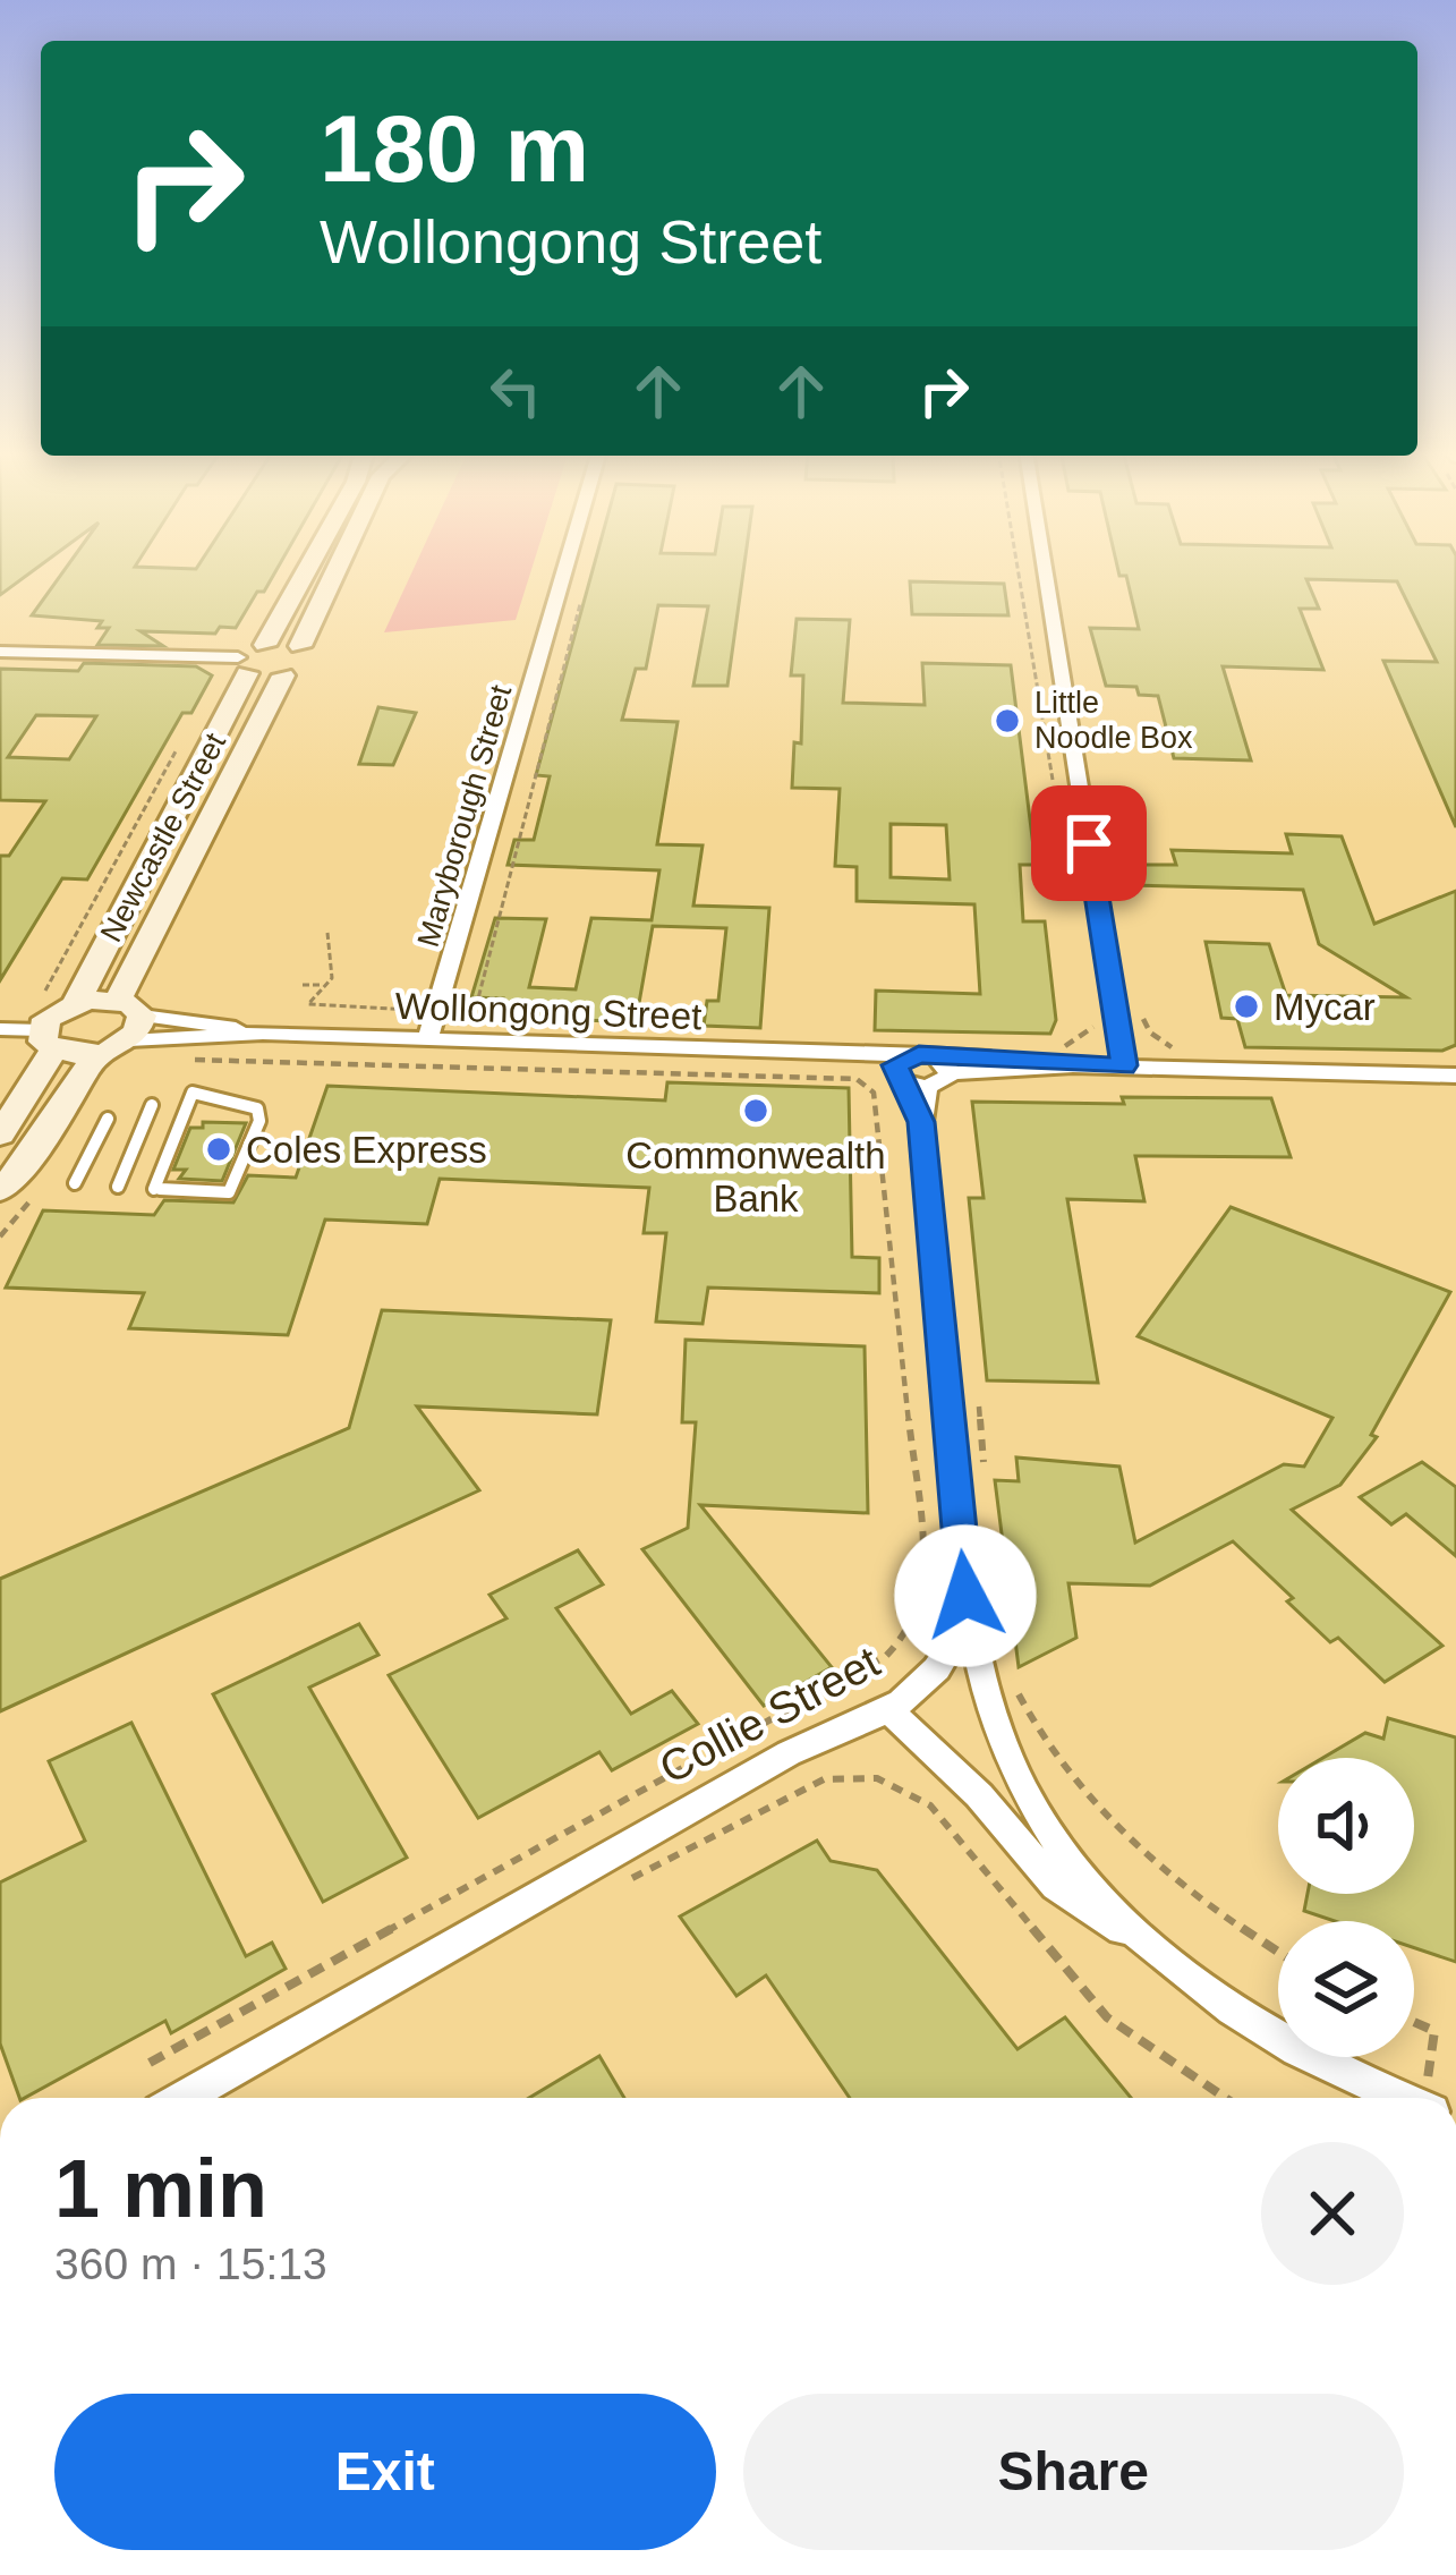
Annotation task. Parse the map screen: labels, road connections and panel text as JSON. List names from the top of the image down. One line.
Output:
{"streets":{"main road":["Newcastle Street"],"street":["Maryborough Street","Wollongong Street","Collie Street"]},"crossings":[["Maryborough Street","Wollongong Street"],["Newcastle Street","Wollongong Street"],["Wollongong Street","Collie Street"]],"places":["Little Noodle Box","Mycar","Commonwealth Bank","Coles Express"],"page":{"turn":["180 m","Wollongong Street"],"heading":["1 min","360 m · 15:13"],"buttons":["Exit","Share"]}}
